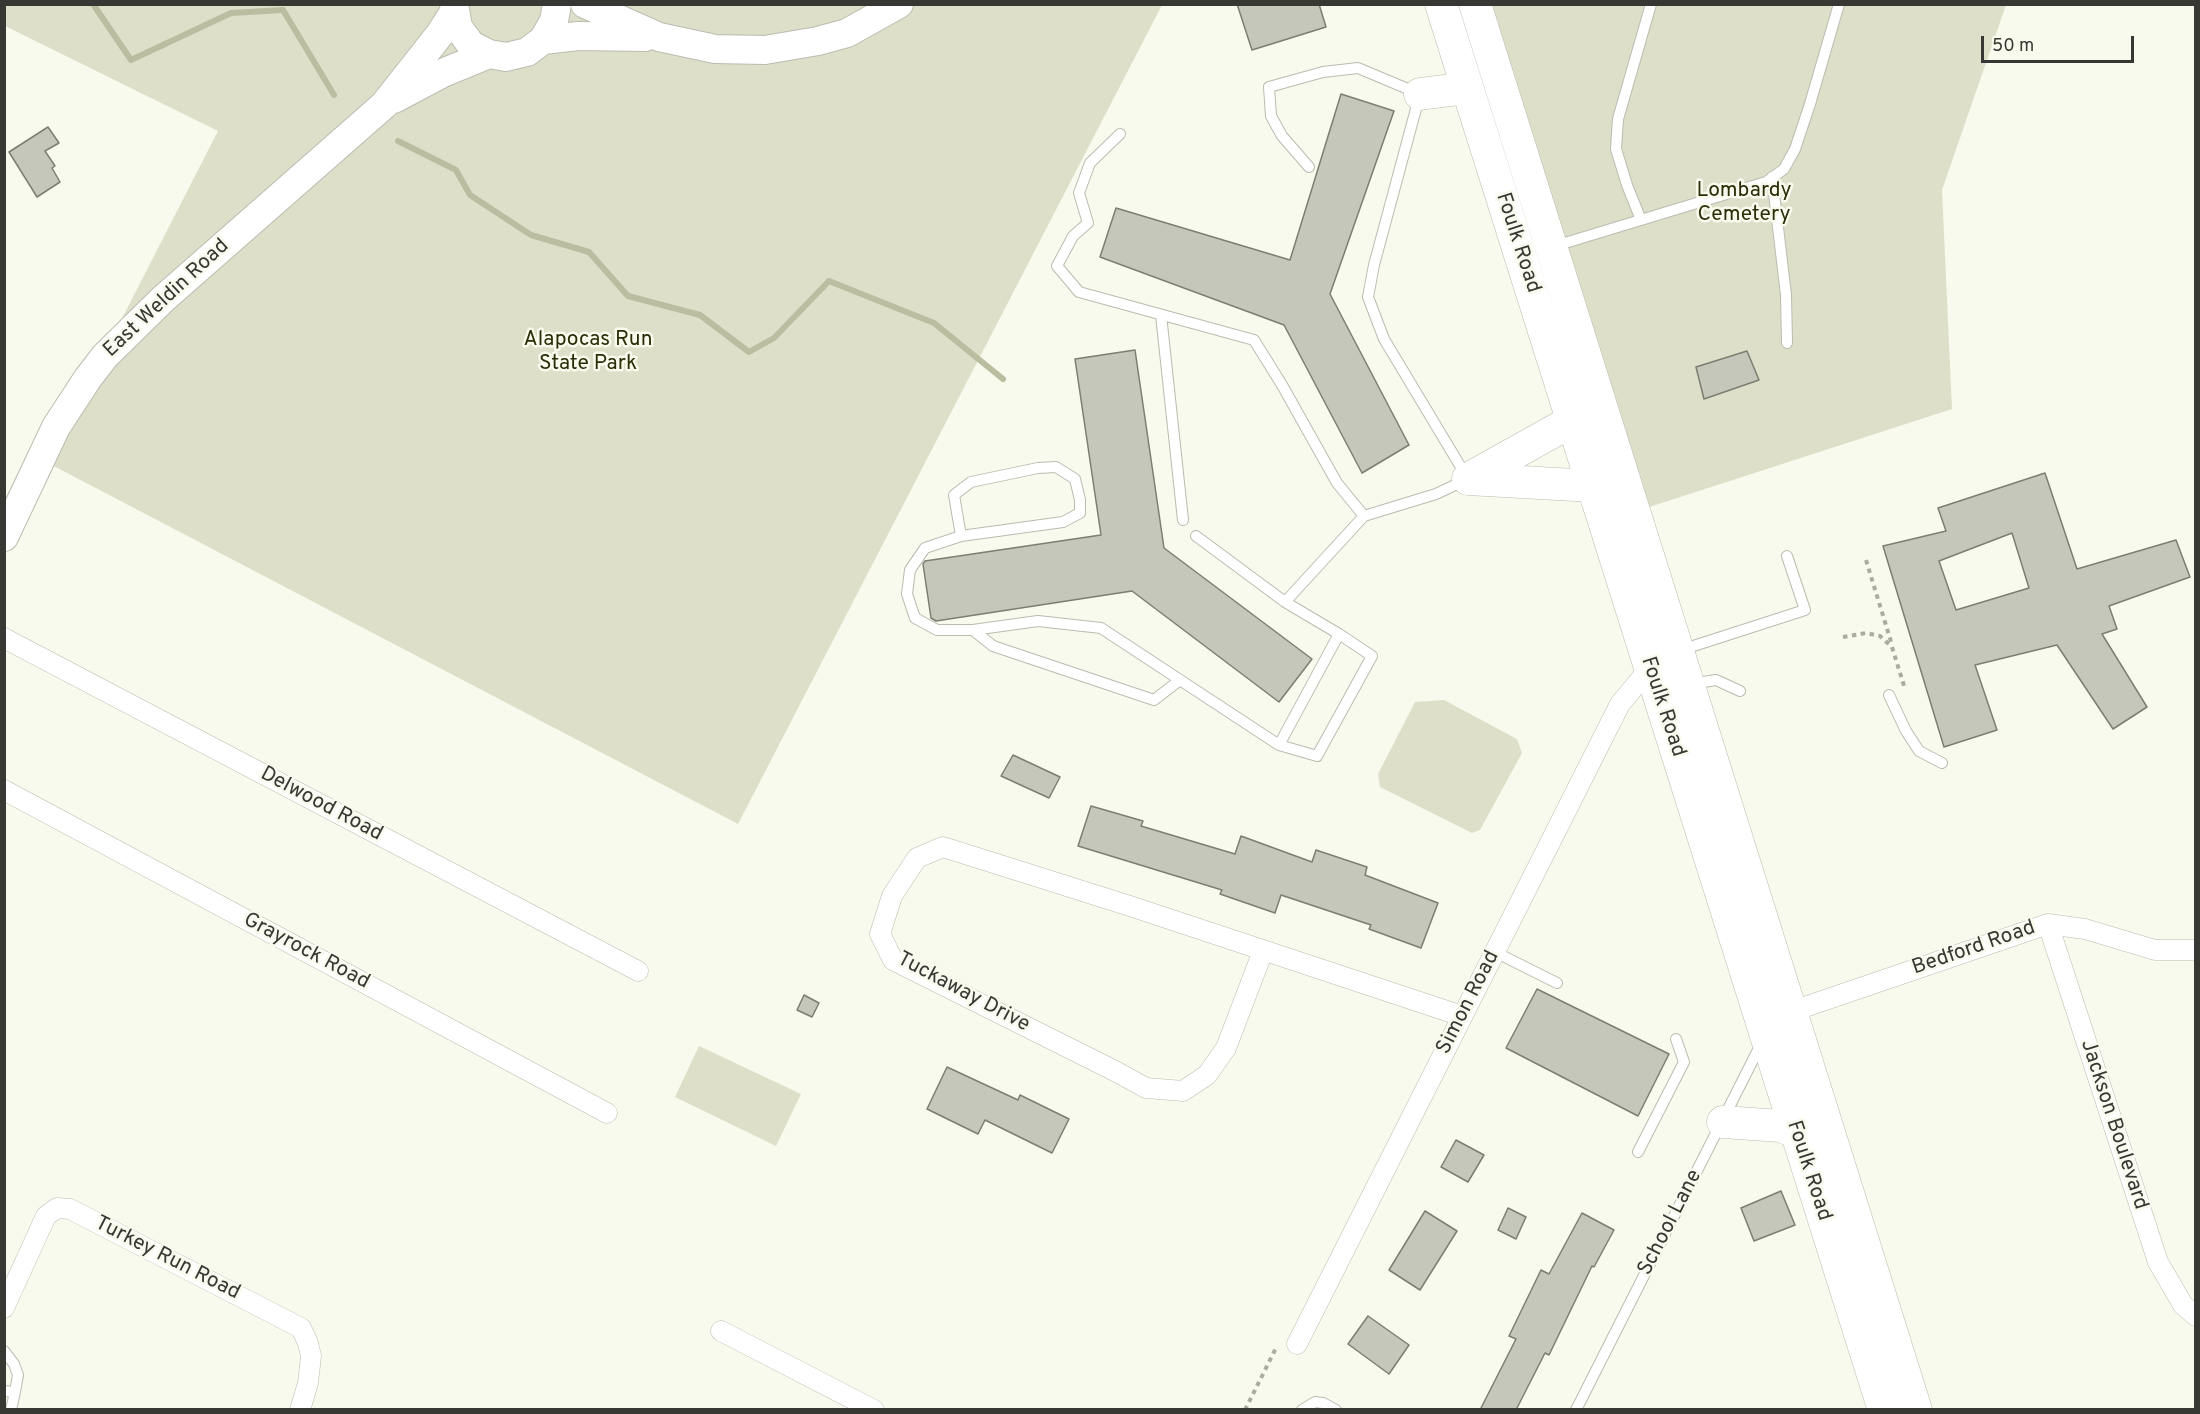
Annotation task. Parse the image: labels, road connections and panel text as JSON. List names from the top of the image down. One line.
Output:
{"streets":{"main road":["Foulk Road"],"street":["East Weldin Road","Delwood Road","Bedford Road","Grayrock Road","Tuckaway Drive","Simon Road","Jackson Boulevard","Turkey Run Road"],"lane":["School Lane"]},"crossings":[["Foulk Road","Bedford Road"],["Foulk Road","Simon Road"],["Foulk Road","School Lane"],["Bedford Road","Jackson Boulevard"],["Bedford Road","School Lane"],["Tuckaway Drive","Simon Road"]],"parks":["Lombardy Cemetery","Alapocas Run State Park"],"scale_bar":"50 m"}
